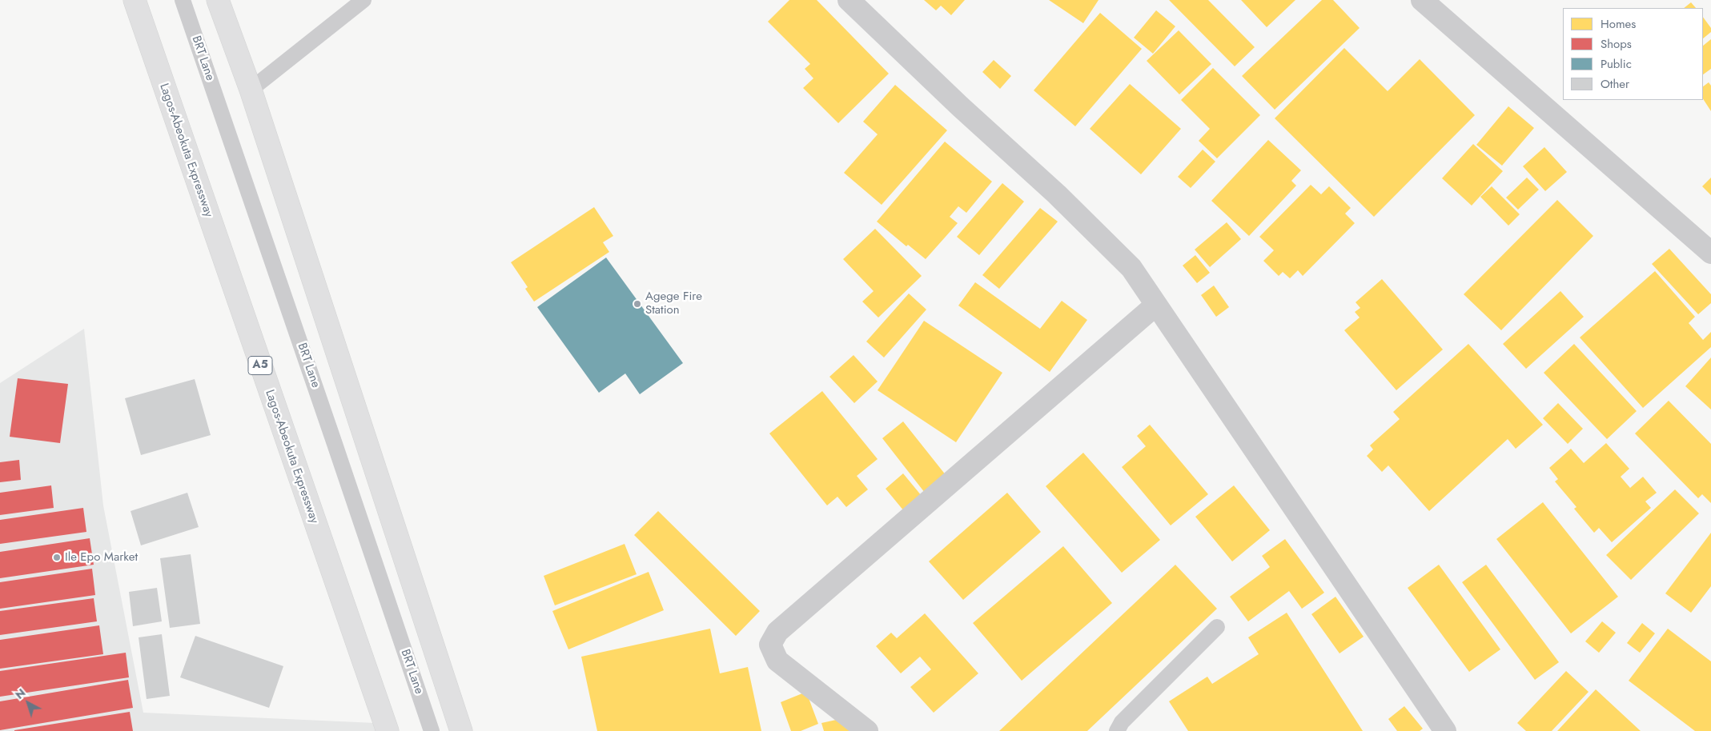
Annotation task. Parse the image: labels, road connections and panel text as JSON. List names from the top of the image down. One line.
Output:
{"streets":{"highway":["Lagos-Abeokuta Expressway","A5"],"lane":["BRT Lane"]},"places":["Agege Fire Station","Ile Epo Market"],"legend":["Homes","Shops","Public","Other"],"north":"top left"}
